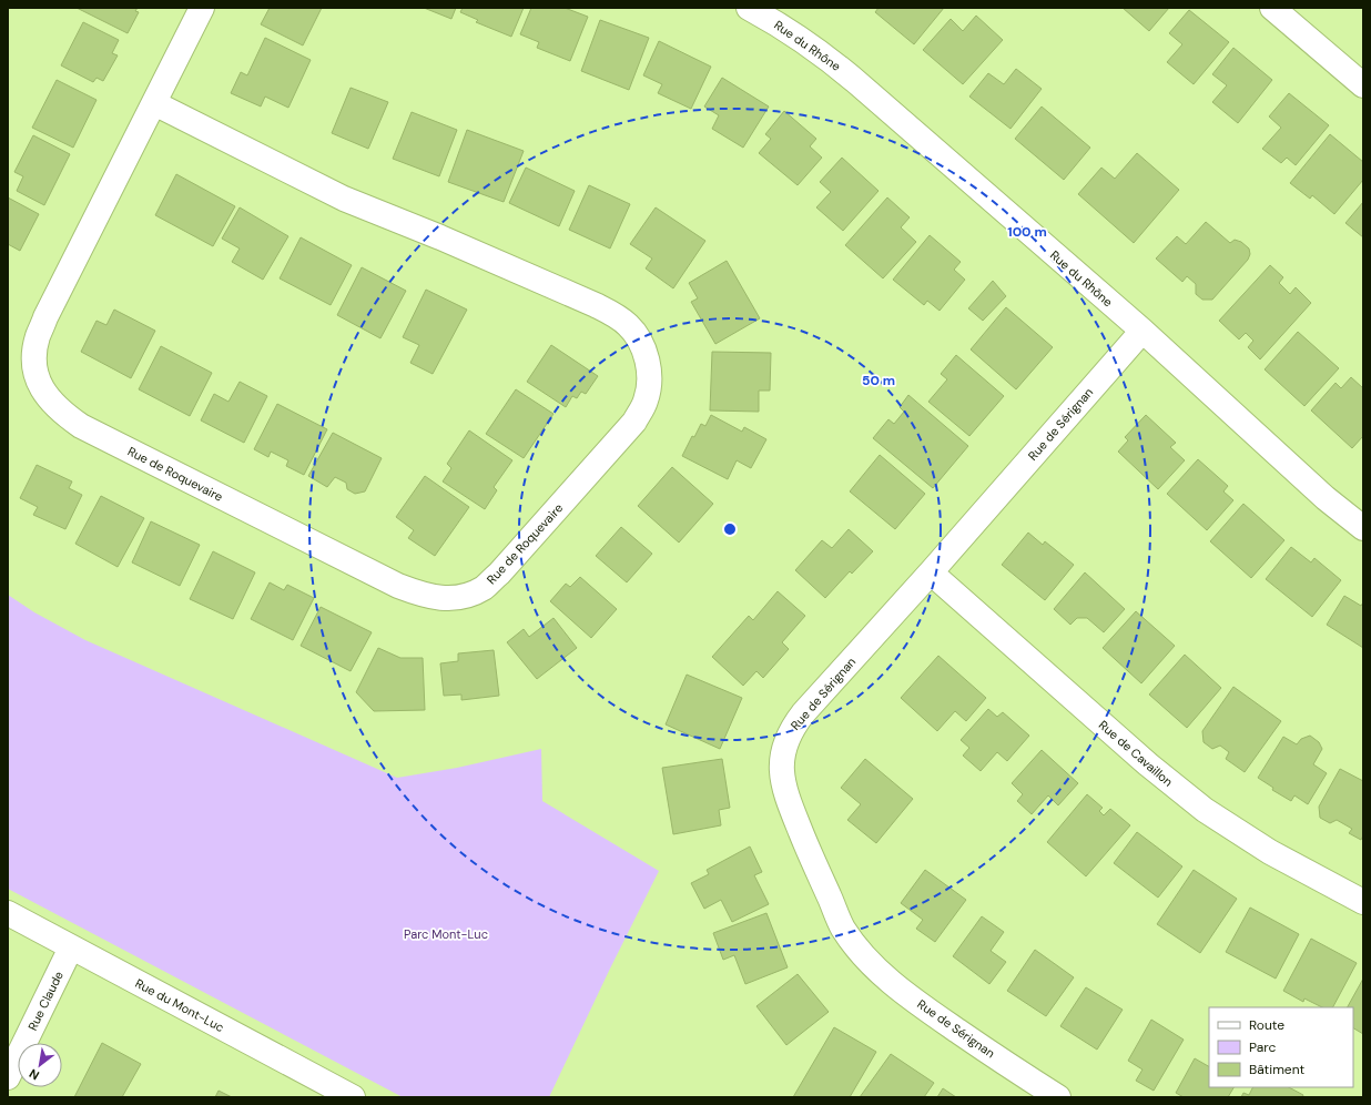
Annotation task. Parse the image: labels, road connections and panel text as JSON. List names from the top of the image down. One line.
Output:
{"streets":{"street":["Rue du Rhône","Rue de Sérignan","Rue de Roquevaire","Rue de Cavaillon","Rue Claude","Rue du Mont-Luc"]},"crossings":[["Rue du Rhône","Rue de Sérignan"],["Rue de Sérignan","Rue de Cavaillon"],["Rue Claude","Rue du Mont-Luc"]],"parks":["Parc Mont-Luc"],"legend":["Route","Parc","Bâtiment"],"north":"bottom left","rings":["100 m","50 m"]}
